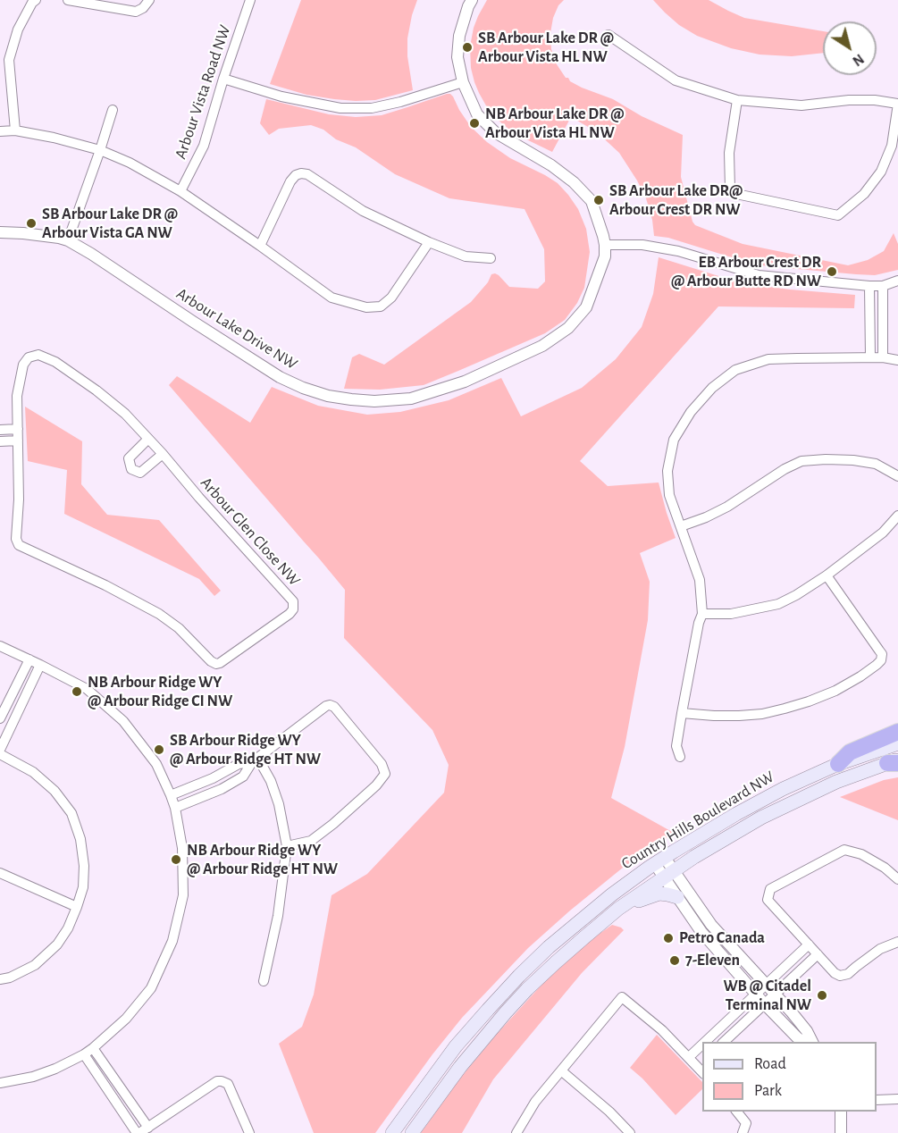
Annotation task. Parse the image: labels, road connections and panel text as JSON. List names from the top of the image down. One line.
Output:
{"streets":{"main road":["Country Hills Boulevard NW"],"street":["Arbour Vista Road NW","Arbour Lake Drive NW","Arbour Glen Close NW"]},"places":["SB Arbour Lake DR @ Arbour Vista HL NW","NB Arbour Lake DR @ Arbour Vista HL NW","SB Arbour Lake DR@ Arbour Crest DR NW","SB Arbour Lake DR @ Arbour Vista GA NW","EB Arbour Crest DR @ Arbour Butte RD NW","NB Arbour Ridge WY @ Arbour Ridge CI NW","SB Arbour Ridge WY @ Arbour Ridge HT NW","NB Arbour Ridge WY @ Arbour Ridge HT NW","Petro Canada","7-Eleven","WB @ Citadel Terminal NW"],"legend":["Road","Park"],"north":"bottom right"}
